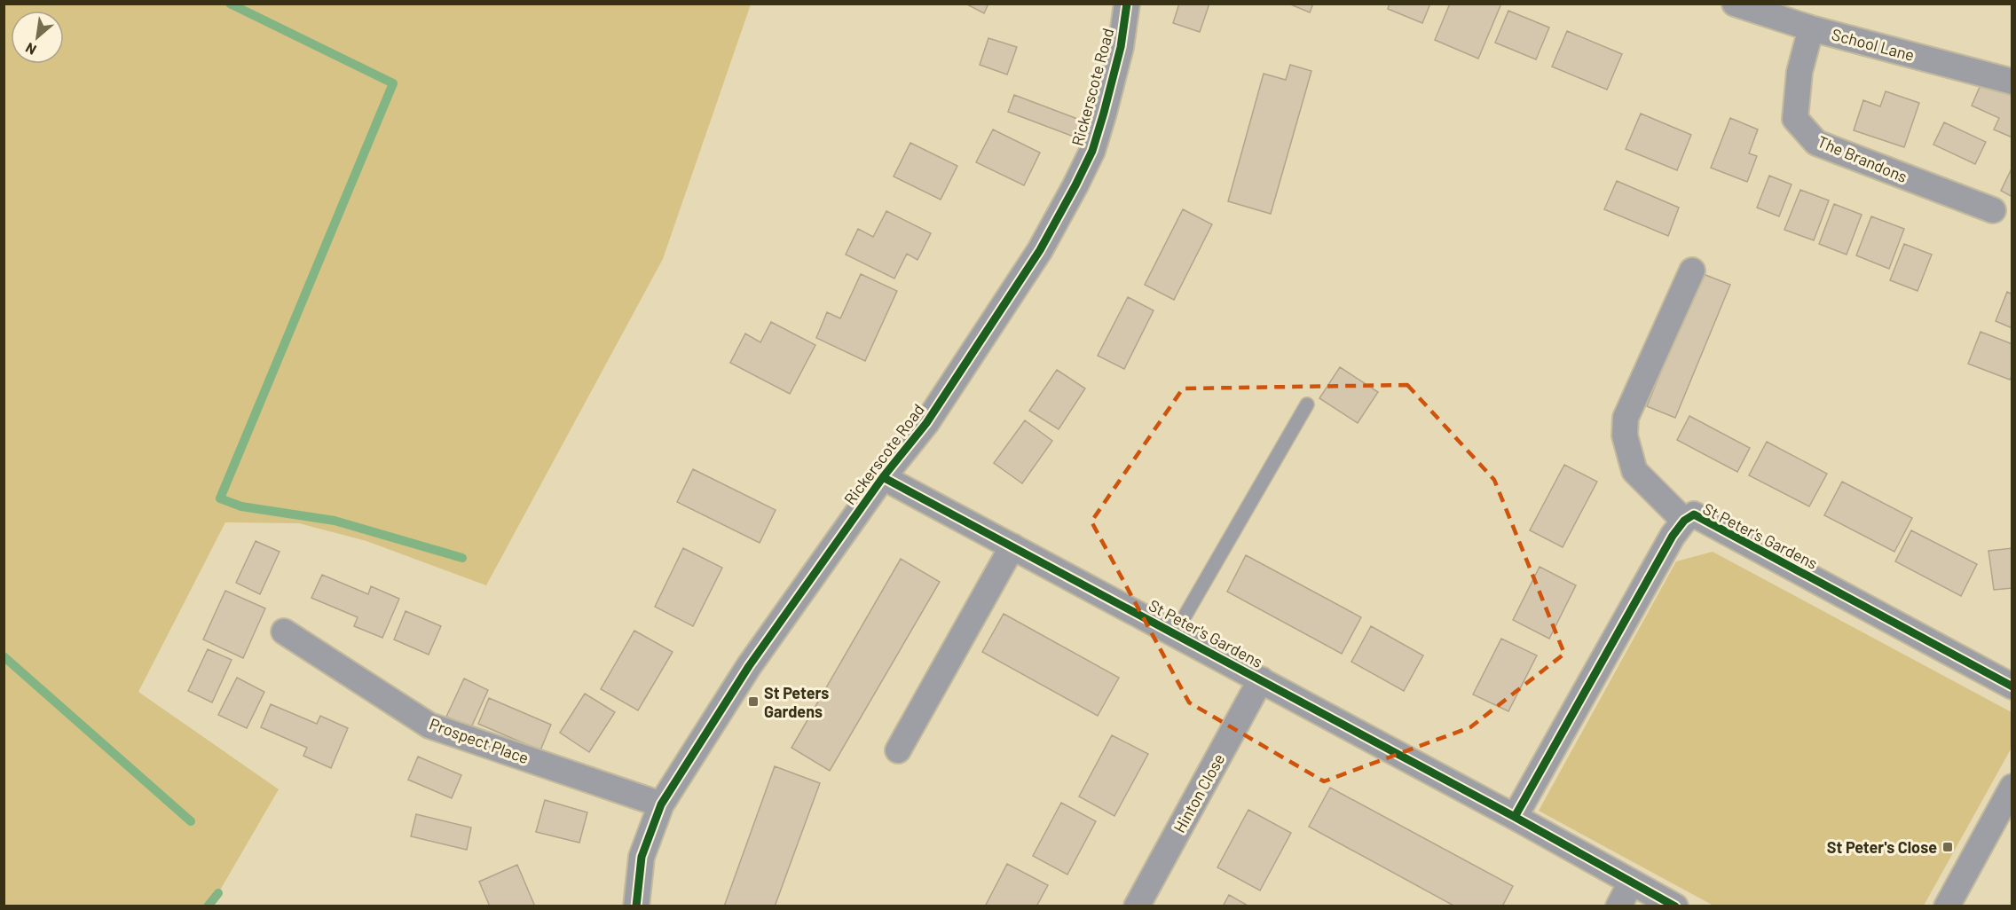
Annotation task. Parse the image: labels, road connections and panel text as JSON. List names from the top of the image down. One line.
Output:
{"streets":{"street":["School Lane","Rickerscote Road","The Brandons","St Peter's Gardens","Prospect Place","Hinton Close"]},"crossings":[["School Lane","The Brandons"],["Rickerscote Road","St Peter's Gardens"],["Rickerscote Road","Prospect Place"],["St Peter's Gardens","Hinton Close"]],"places":{"transit":["St Peters Gardens","St Peter's Close"]},"north":"bottom left"}
